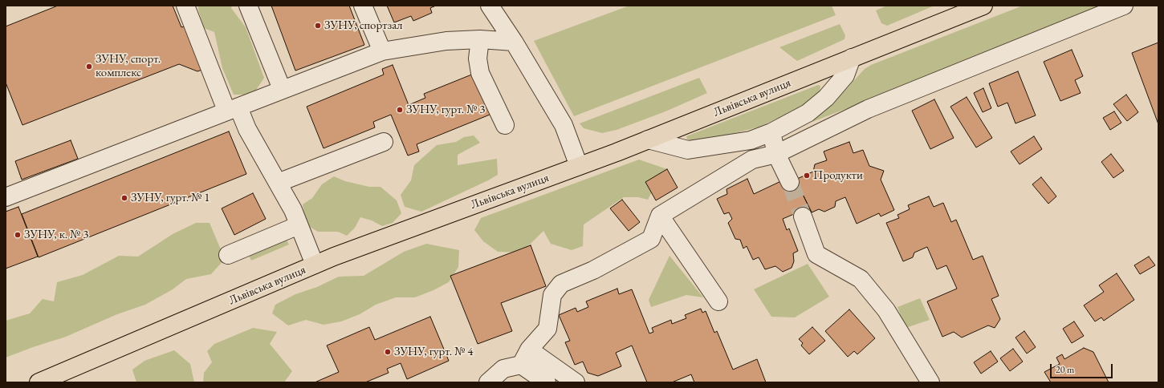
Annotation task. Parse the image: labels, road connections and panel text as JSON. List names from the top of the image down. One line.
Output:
{"streets":{"main road":["Львівська вулиця"]},"places":["ЗУНУ, спортзал","ЗУНУ, спорт. комплекс","ЗУНУ, гурт. № 3","Продукти","ЗУНУ, гурт. № 1","ЗУНУ, к. № 3","ЗУНУ, гурт. № 4"],"scale_bar":"20 m"}
